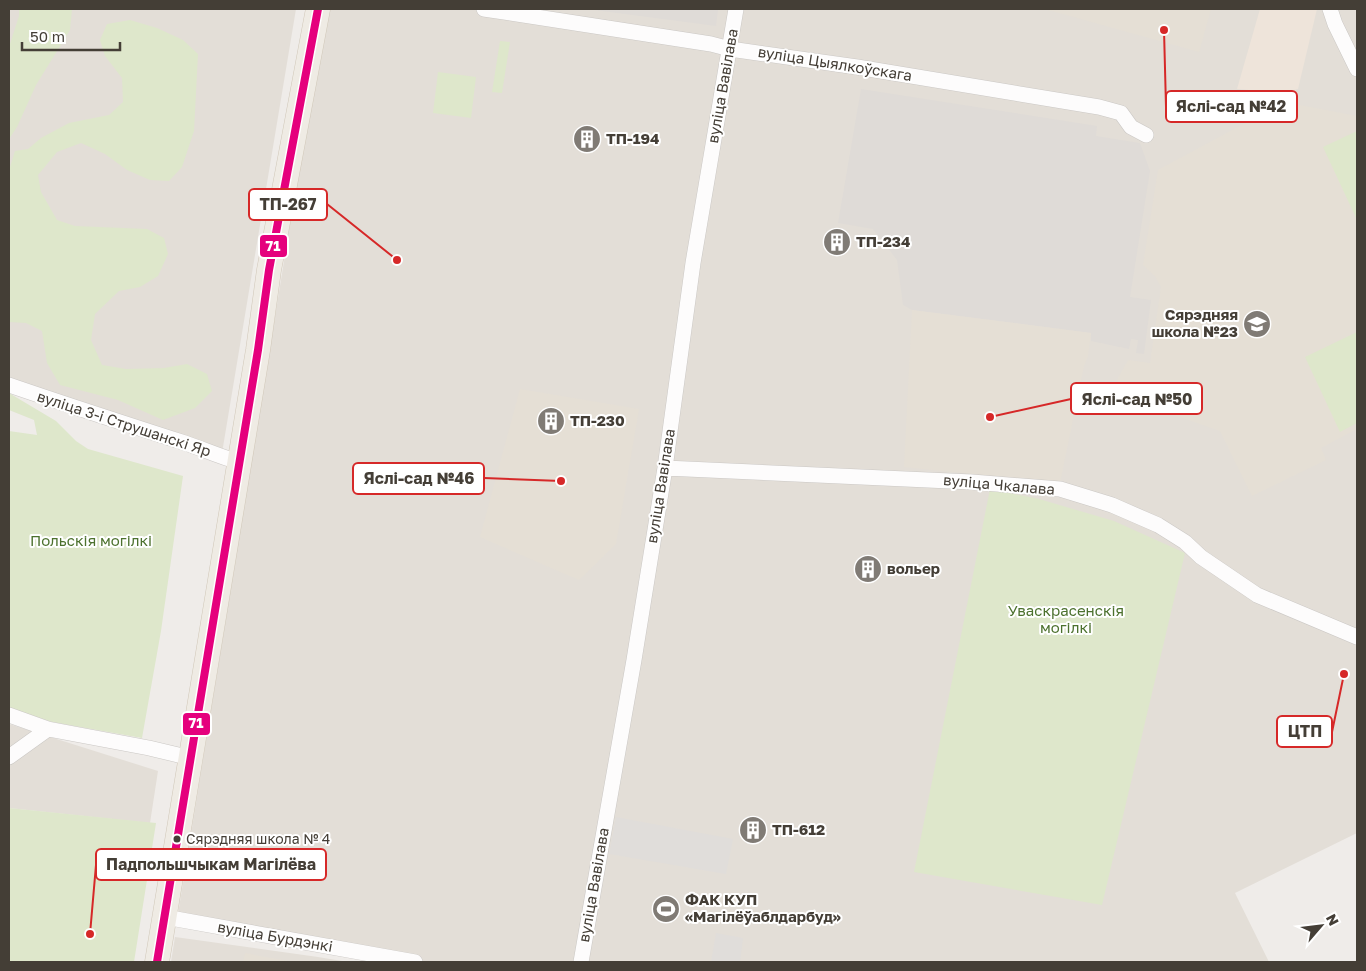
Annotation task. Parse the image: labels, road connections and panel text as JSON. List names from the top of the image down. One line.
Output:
{"streets":{"street":["вуліца Цыялкоўскага","вуліца Вавілава","вуліца 3-і Струшанскі Яр","вуліца Чкалава","вуліца Бурдэнкі"]},"crossings":[["вуліца Цыялкоўскага","вуліца Вавілава"],["вуліца Вавілава","вуліца Чкалава"]],"parks":["Польскія могілкі","Уваскрасенскія могілкі"],"places":{"other":["Яслі-сад №42","ТП-267","Яслі-сад №50","Яслі-сад №46","ЦТП","Сярэдняя школа № 4","Падпольшчыкам Магілёва"],"building":["ТП-194","ТП-234","ТП-230","вольер","ТП-612"],"school or university":["Сярэдняя школа №23"],"sports":["ФАК КУП «Магілёўаблдарбуд»"]},"lines":["transit line 71"],"scale_bar":"50 m","north":"top right"}
